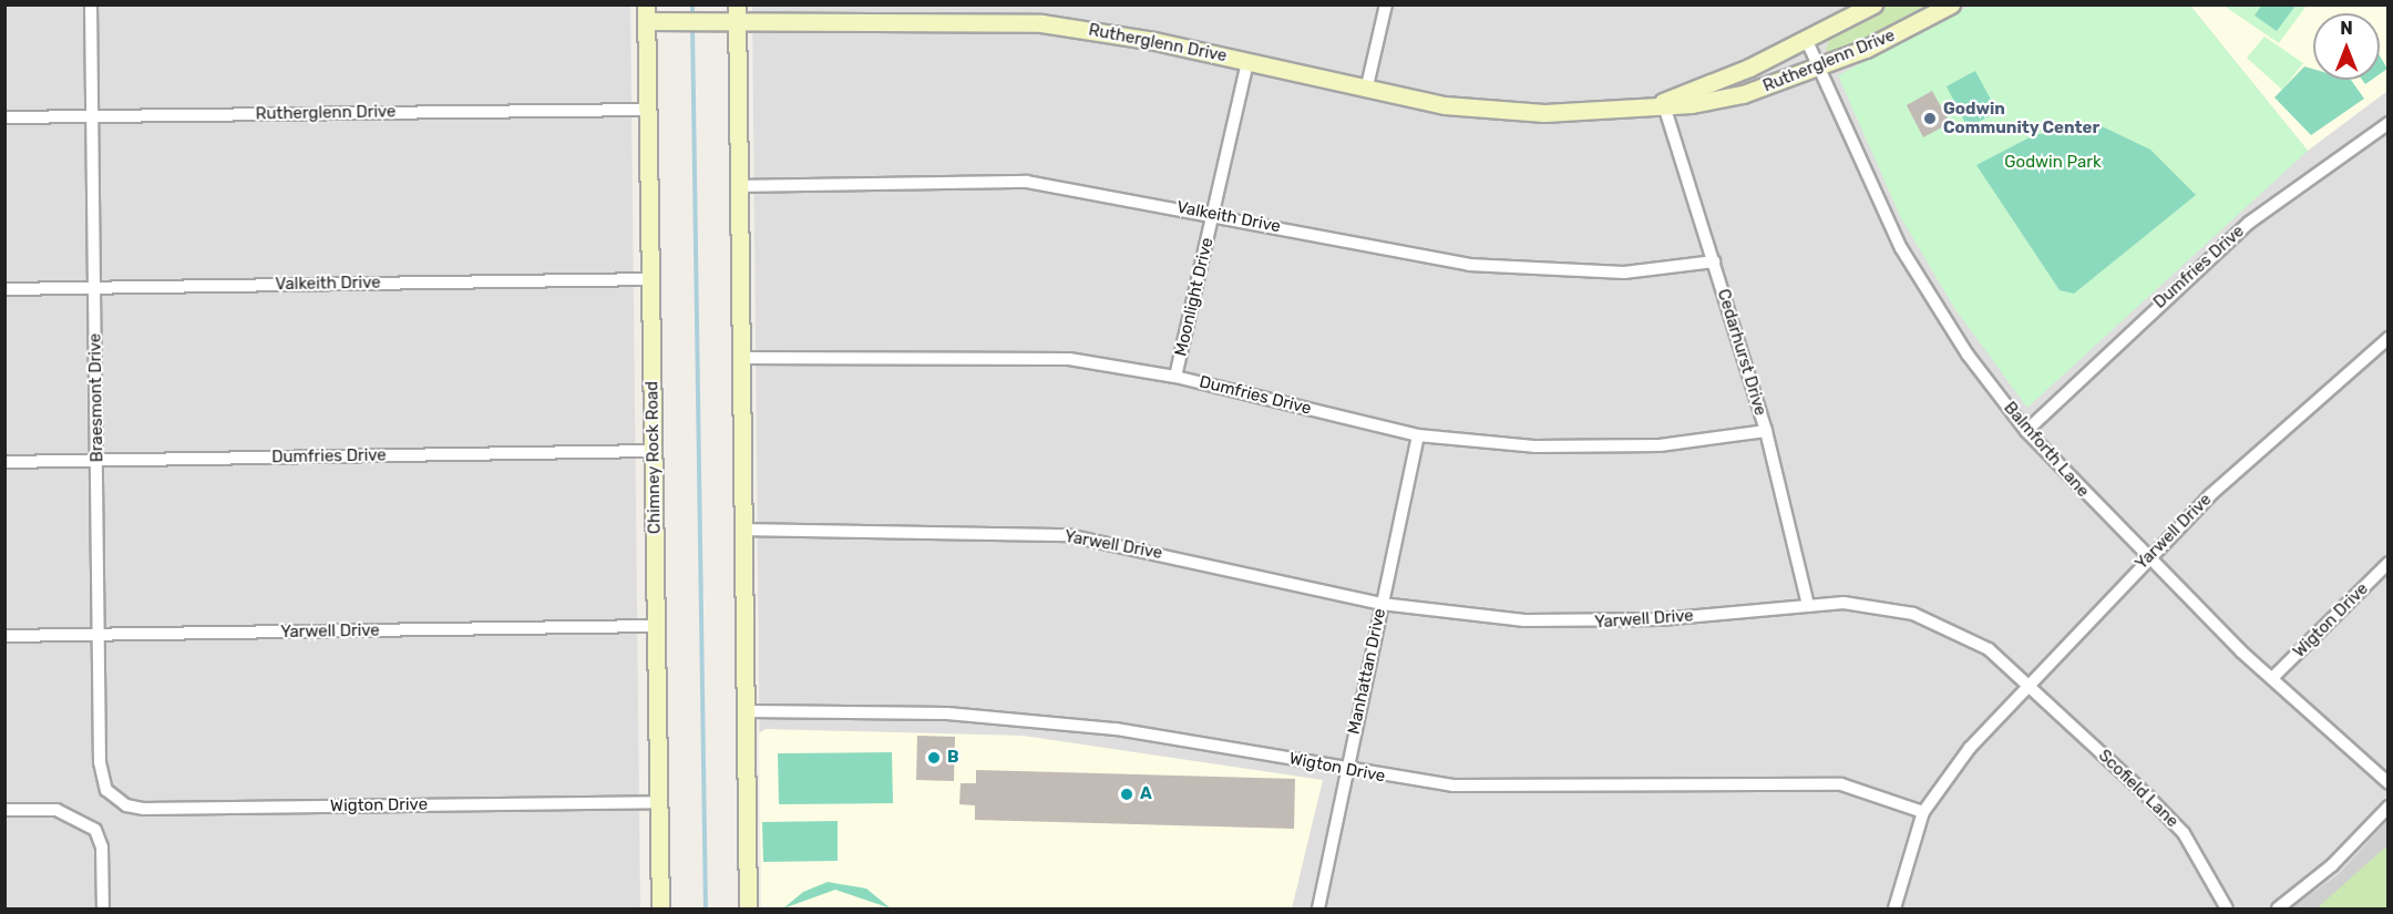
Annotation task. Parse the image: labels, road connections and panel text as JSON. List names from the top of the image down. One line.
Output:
{"streets":{"main road":["Rutherglenn Drive","Chimney Rock Road"],"street":["Valkeith Drive","Dumfries Drive","Moonlight Drive","Cedarhurst Drive","Braesmont Drive","Balmforth Lane","Yarwell Drive","Wigton Drive","Manhattan Drive","Scofield Lane"]},"crossings":[["Rutherglenn Drive","Moonlight Drive"],["Rutherglenn Drive","Cedarhurst Drive"],["Rutherglenn Drive","Braesmont Drive"],["Rutherglenn Drive","Balmforth Lane"],["Rutherglenn Drive","Chimney Rock Road"],["Valkeith Drive","Moonlight Drive"],["Valkeith Drive","Cedarhurst Drive"],["Valkeith Drive","Braesmont Drive"],["Valkeith Drive","Chimney Rock Road"],["Dumfries Drive","Moonlight Drive"],["Dumfries Drive","Cedarhurst Drive"],["Dumfries Drive","Braesmont Drive"],["Dumfries Drive","Balmforth Lane"],["Dumfries Drive","Chimney Rock Road"],["Dumfries Drive","Manhattan Drive"],["Cedarhurst Drive","Yarwell Drive"],["Braesmont Drive","Yarwell Drive"],["Braesmont Drive","Wigton Drive"],["Balmforth Lane","Yarwell Drive"],["Balmforth Lane","Wigton Drive"],["Chimney Rock Road","Yarwell Drive"],["Chimney Rock Road","Wigton Drive"],["Yarwell Drive","Manhattan Drive"],["Yarwell Drive","Scofield Lane"],["Wigton Drive","Manhattan Drive"]],"parks":["Godwin Park"],"places":["Godwin Community Center","B","A"],"north":"top"}
